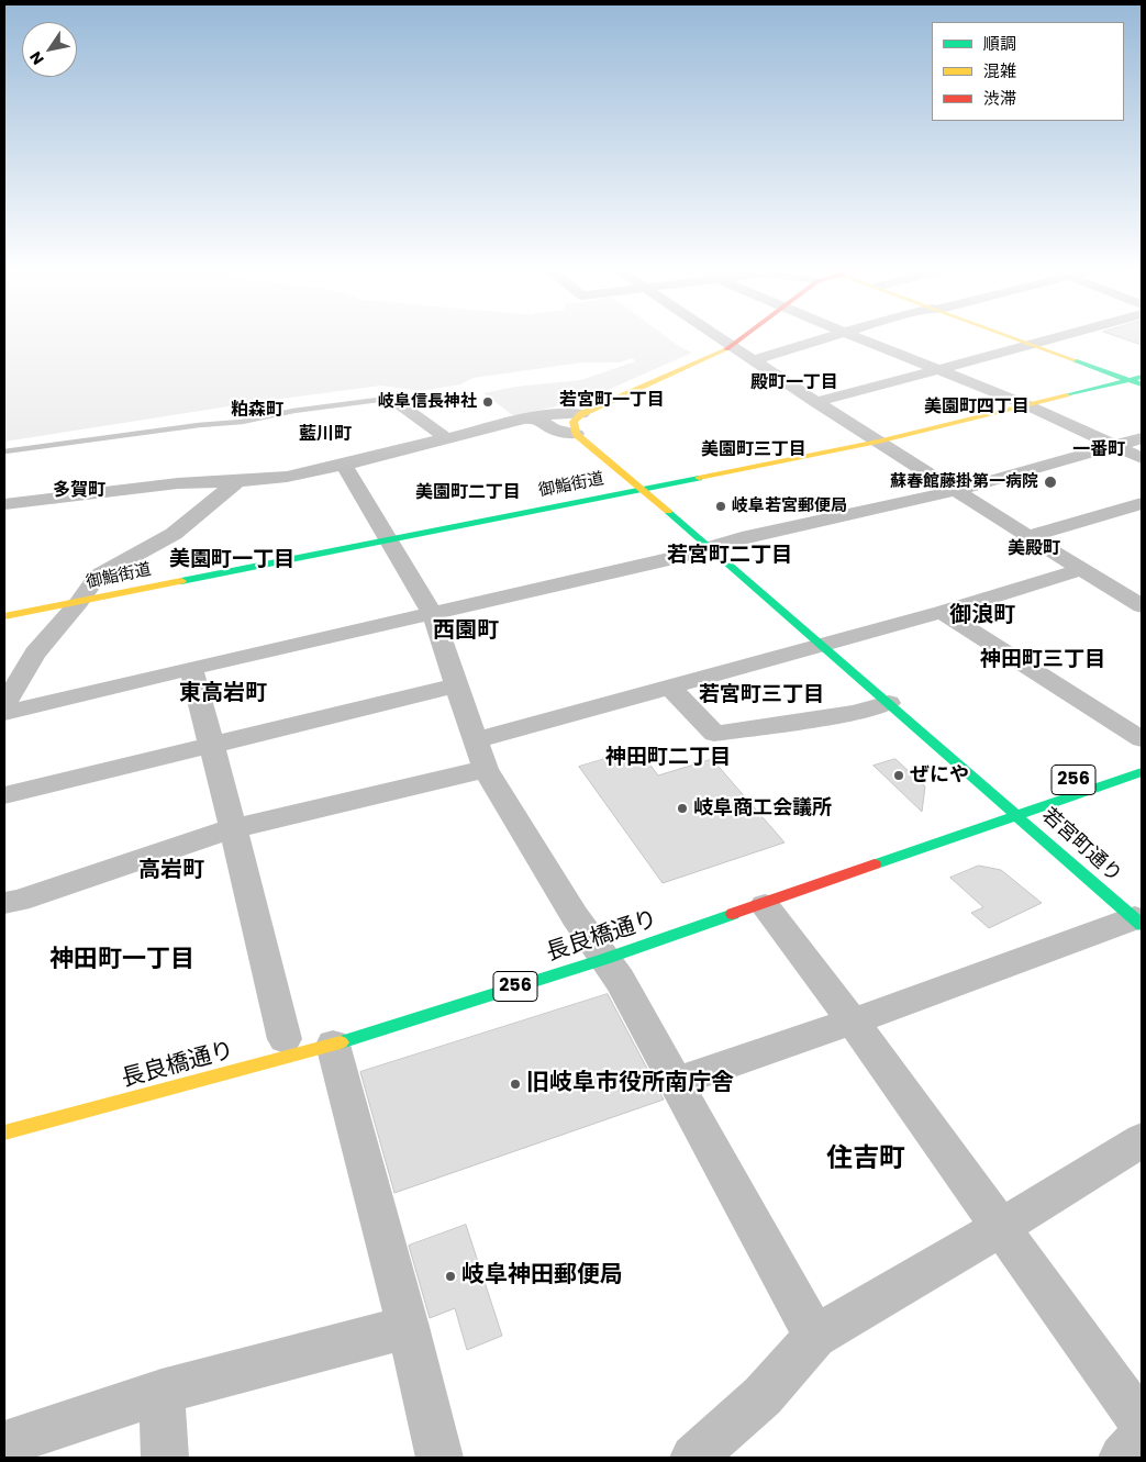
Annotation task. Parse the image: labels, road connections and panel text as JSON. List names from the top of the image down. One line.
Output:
{"streets":{"main road":["御鮨街道","256","若宮町通り","長良橋通り"]},"crossings":[["御鮨街道","若宮町通り"],["若宮町通り","長良橋通り"]],"districts":["殿町一丁目","若宮町一丁目","美園町四丁目","粕森町","藍川町","美園町三丁目","一番町","多賀町","美園町二丁目","美殿町","若宮町二丁目","美園町一丁目","御浪町","西園町","神田町三丁目","東高岩町","若宮町三丁目","神田町二丁目","高岩町","神田町一丁目","住吉町"],"places":["岐阜信長神社","蘇春館藤掛第一病院","岐阜若宮郵便局","ぜにや","岐阜商工会議所","旧岐阜市役所南庁舎","岐阜神田郵便局"],"legend":["順調","混雑","渋滞"],"north":"bottom left"}
